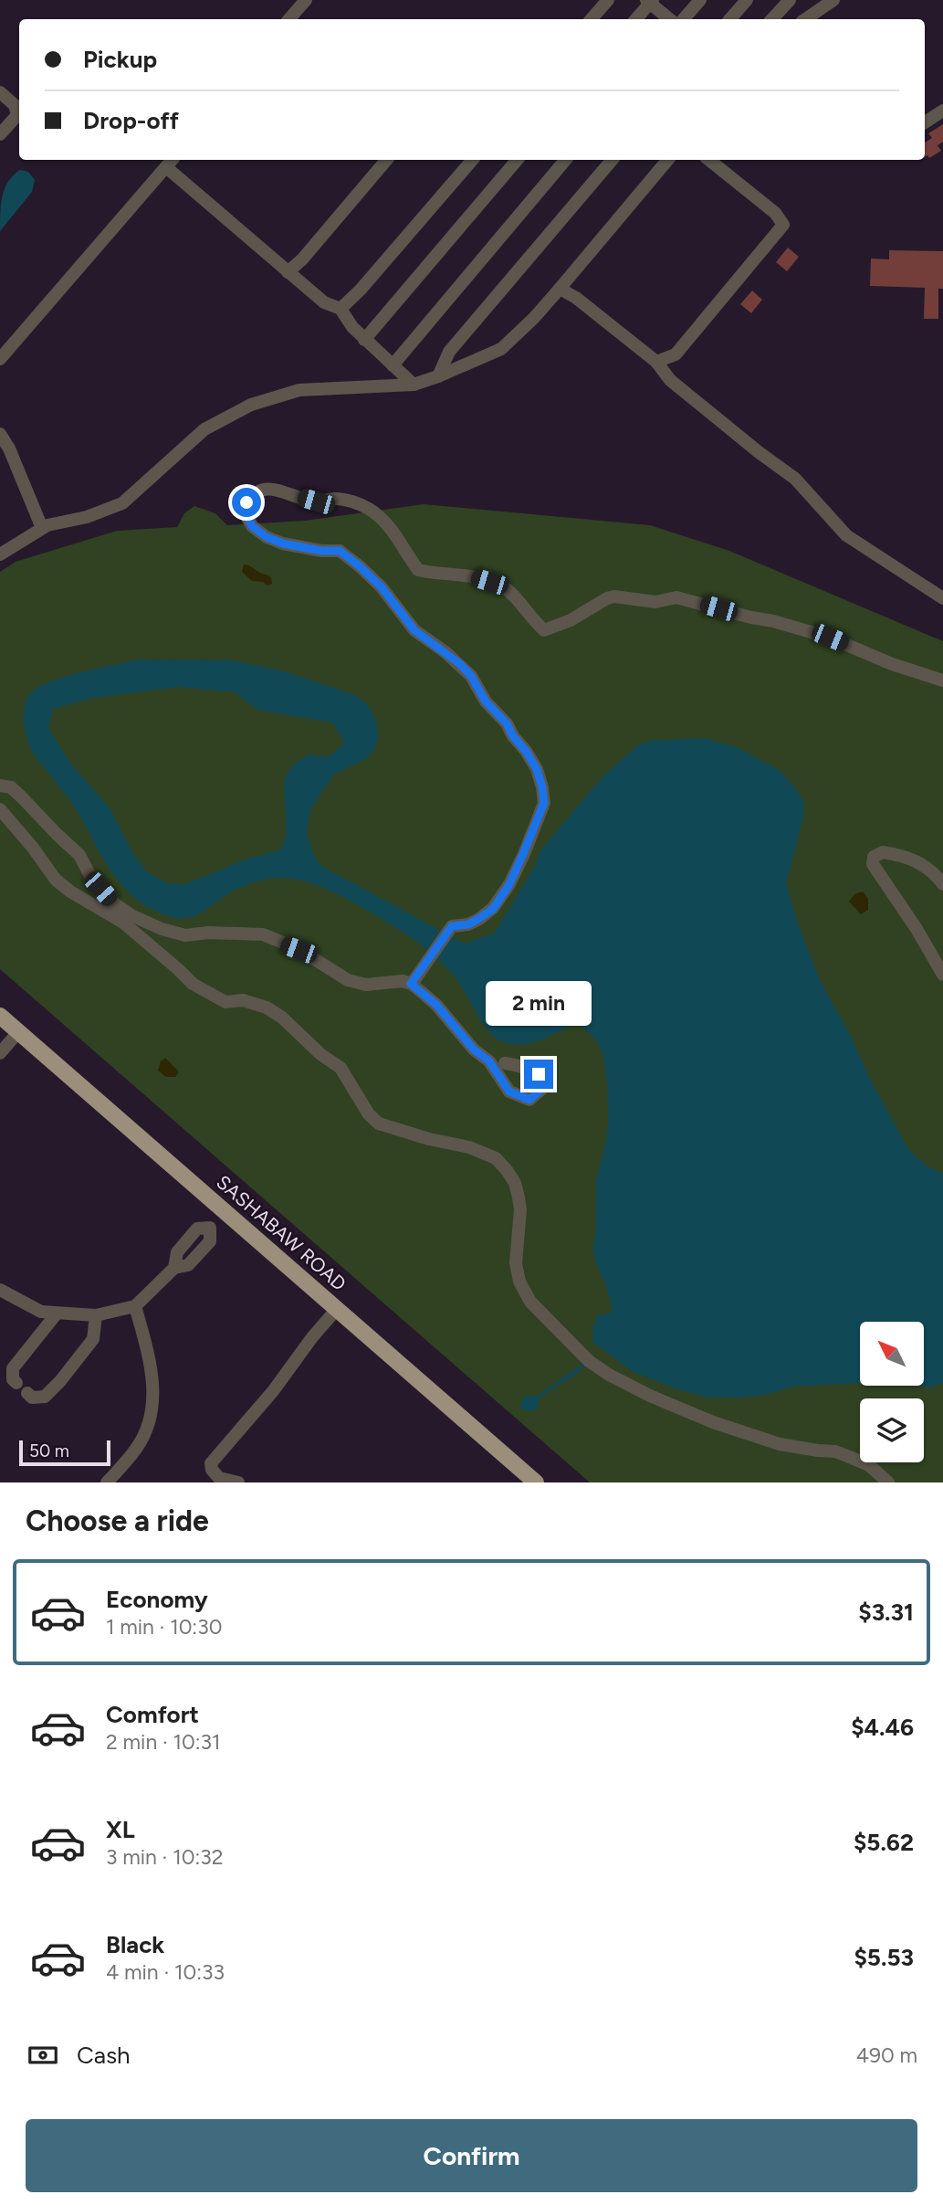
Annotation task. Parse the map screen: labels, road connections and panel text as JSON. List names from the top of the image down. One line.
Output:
{"streets":{"main road":["SASHABAW ROAD"]},"scale_bar":"50 m","north":"top left","page":{"banner":["Pickup","Drop-off"],"bubble":"2 min","scale":"50 m","heading":"Choose a ride","list":[{"name":"Economy","note":"1 min · 10:30","value":"$3.31"},{"name":"Comfort","note":"2 min · 10:31","value":"$4.46"},{"name":"XL","note":"3 min · 10:32","value":"$5.62"},{"name":"Black","note":"4 min · 10:33","value":"$5.53"}],"pay":["Cash","490 m"],"buttons":"Confirm"}}
